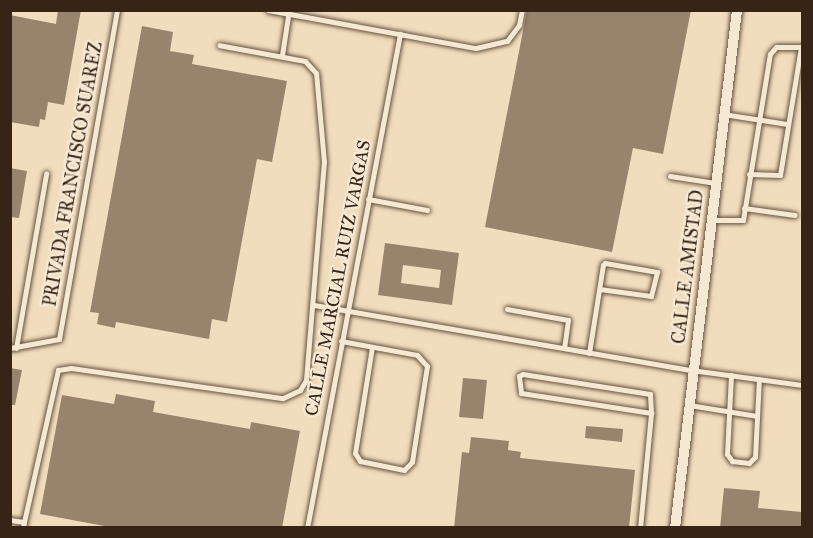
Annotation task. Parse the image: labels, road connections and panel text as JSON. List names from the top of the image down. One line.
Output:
{"streets":{"street":["CALLE AMISTAD"],"lane":["PRIVADA FRANCISCO SUAREZ","CALLE MARCIAL RUIZ VARGAS"]}}
